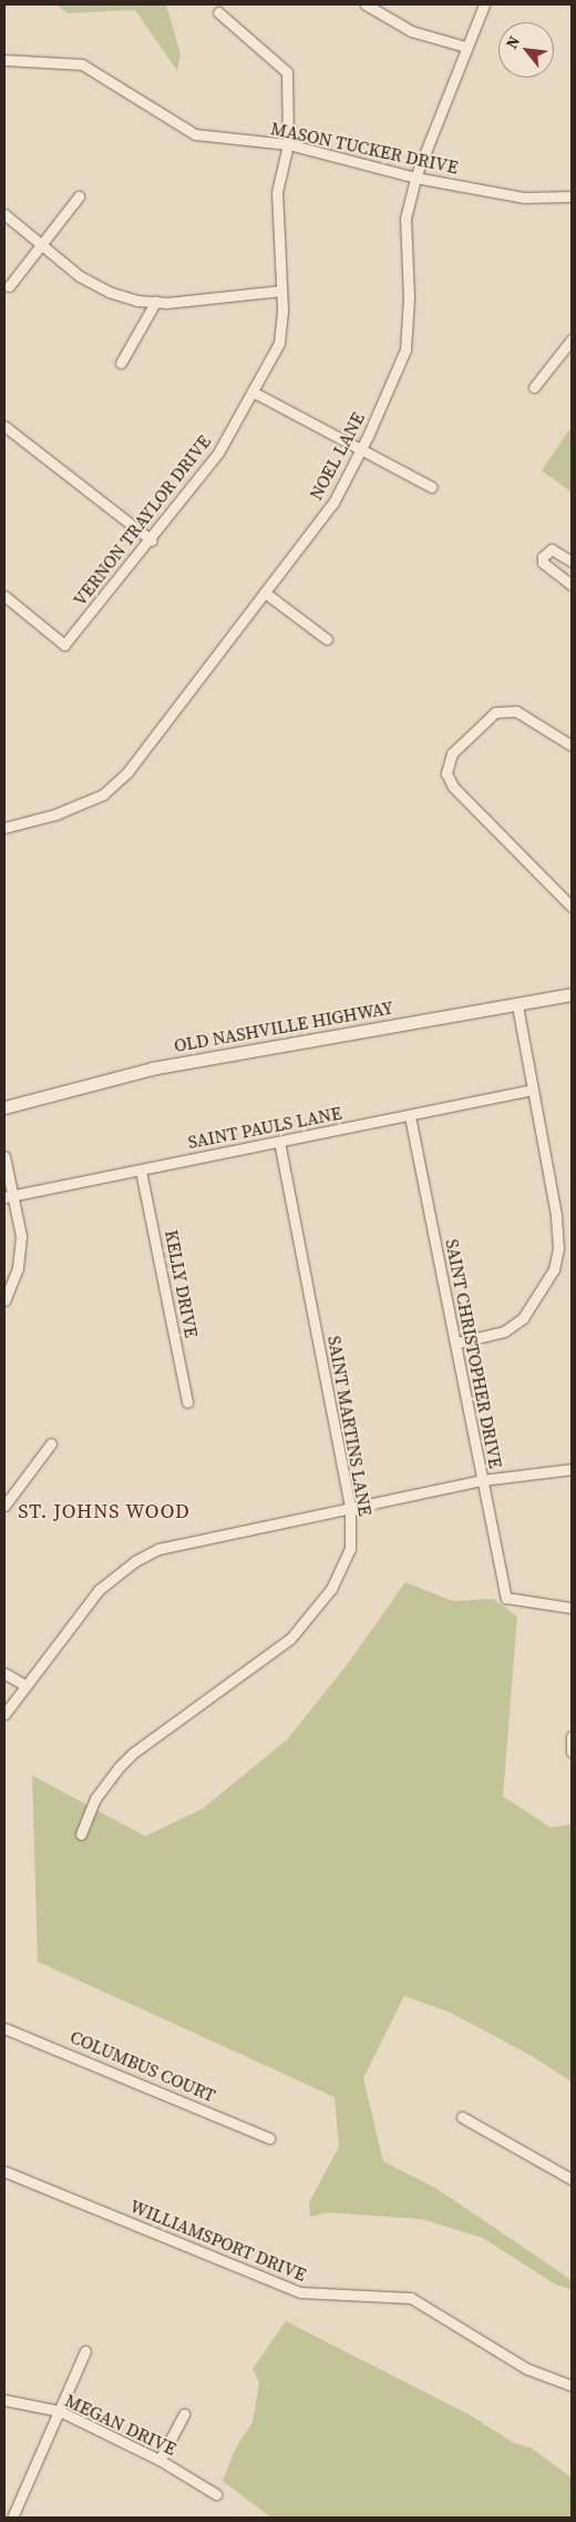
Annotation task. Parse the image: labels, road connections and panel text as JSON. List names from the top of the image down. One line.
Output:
{"streets":{"main road":["OLD NASHVILLE HIGHWAY"],"street":["MASON TUCKER DRIVE","NOEL LANE","VERNON TRAYLOR DRIVE","SAINT PAULS LANE","KELLY DRIVE","SAINT CHRISTOPHER DRIVE","SAINT MARTINS LANE","COLUMBUS COURT","WILLIAMSPORT DRIVE","MEGAN DRIVE"]},"crossings":[["MASON TUCKER DRIVE","NOEL LANE"],["MASON TUCKER DRIVE","VERNON TRAYLOR DRIVE"],["SAINT PAULS LANE","KELLY DRIVE"],["SAINT PAULS LANE","SAINT CHRISTOPHER DRIVE"],["SAINT PAULS LANE","SAINT MARTINS LANE"]],"districts":["ST. JOHNS WOOD"],"north":"top left"}
